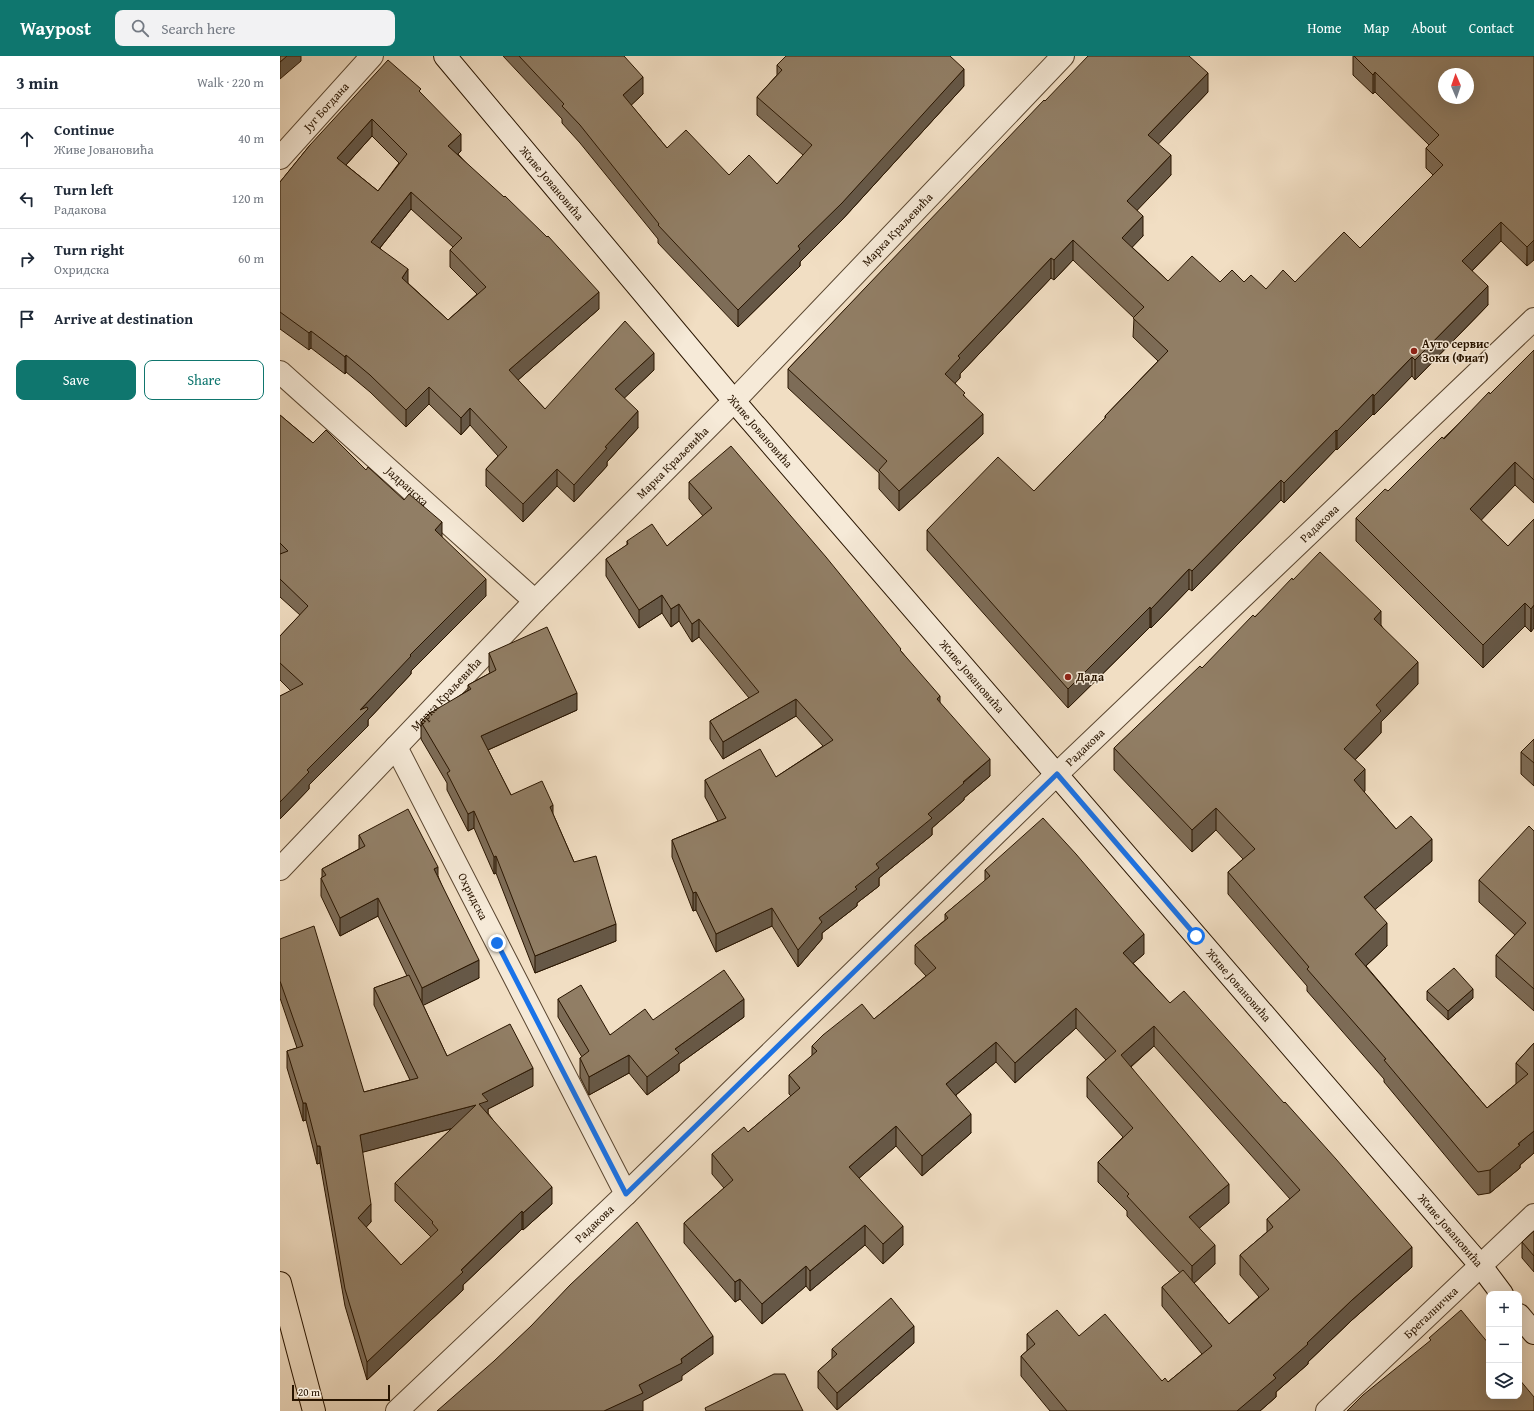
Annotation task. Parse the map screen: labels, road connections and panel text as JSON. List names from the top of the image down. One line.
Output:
{"streets":{"street":["Југ Богдана","Живе Јовановића","Марка Краљевића","Јадранска","Радакова","Охридска","Брегалничка"]},"crossings":[["Живе Јовановића","Марка Краљевића"],["Живе Јовановића","Радакова"],["Живе Јовановића","Брегалничка"],["Марка Краљевића","Јадранска"],["Марка Краљевића","Охридска"],["Радакова","Охридска"]],"places":["Ауто сервис Зоки (Фиат)","Дада"],"scale_bar":"20 m","north":"top","page":{"header":"Waypost","search":"Search here","nav":["Home","Map","About","Contact"],"heading":["3 min","Walk · 220 m"],"list":[["Continue","Живе Јовановића","40 m"],["Turn left","Радакова","120 m"],["Turn right","Охридска","60 m"],"Arrive at destination"],"buttons":["Save","Share"],"map_buttons":["+","−"],"scale":"20 m"}}
